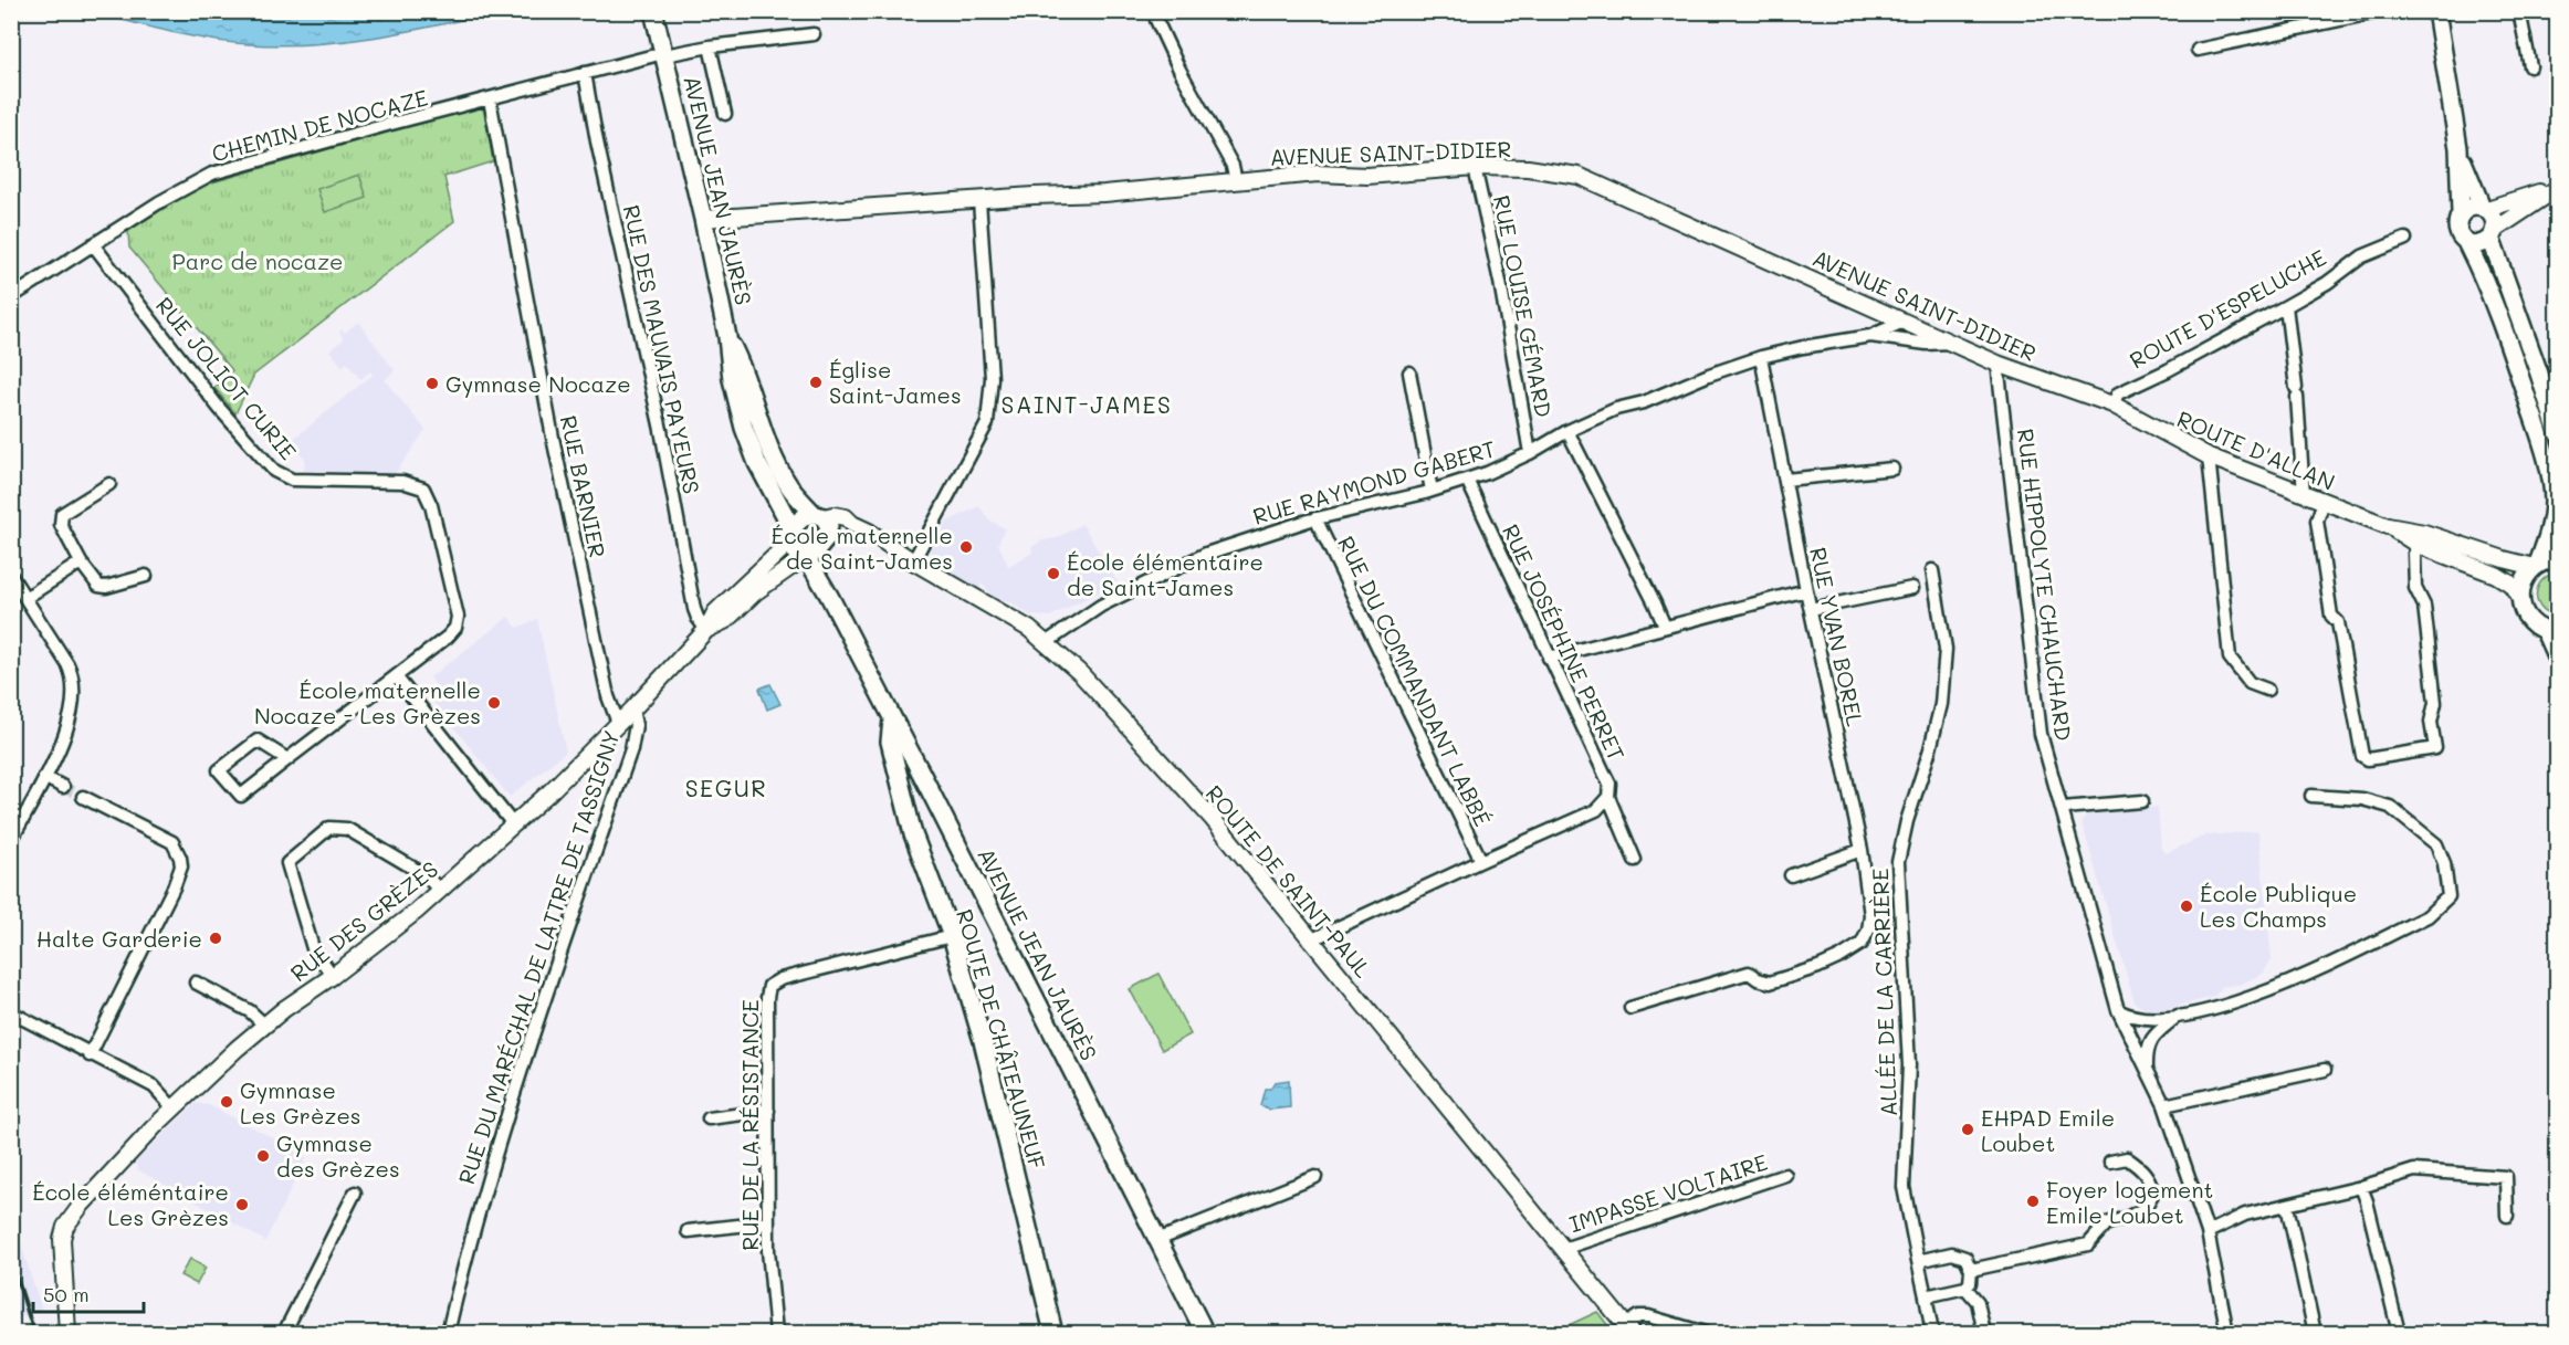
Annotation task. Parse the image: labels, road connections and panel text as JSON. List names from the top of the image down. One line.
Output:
{"streets":{"main road":["AVENUE JEAN JAURÈS","ROUTE DE CHÂTEAUNEUF"],"street":["CHEMIN DE NOCAZE","AVENUE SAINT-DIDIER","RUE LOUISE GÉMARD","ROUTE D'ESPELUCHE","RUE DES MAUVAIS PAYEURS","RUE JOLIOT CURIE","ROUTE D'ALLAN","RUE RAYMOND GABERT","RUE BARNIER","RUE HIPPOLYTE CHAUCHARD","RUE YVAN BOREL","RUE JOSÉPHINE PERRET","RUE DU COMMANDANT LABBÉ","ROUTE DE SAINT-PAUL","RUE DES GRÈZES","RUE DU MARÉCHAL DE LATTRE DE TASSIGNY","ALLÉE DE LA CARRIÈRE","RUE DE LA RÉSISTANCE","IMPASSE VOLTAIRE"]},"crossings":[["CHEMIN DE NOCAZE","AVENUE JEAN JAURÈS"],["CHEMIN DE NOCAZE","RUE DES MAUVAIS PAYEURS"],["CHEMIN DE NOCAZE","RUE JOLIOT CURIE"],["CHEMIN DE NOCAZE","RUE BARNIER"],["AVENUE SAINT-DIDIER","AVENUE JEAN JAURÈS"],["AVENUE SAINT-DIDIER","RUE LOUISE GÉMARD"],["AVENUE SAINT-DIDIER","ROUTE D'ESPELUCHE"],["AVENUE SAINT-DIDIER","ROUTE D'ALLAN"],["AVENUE SAINT-DIDIER","RUE RAYMOND GABERT"],["AVENUE SAINT-DIDIER","RUE HIPPOLYTE CHAUCHARD"],["AVENUE JEAN JAURÈS","ROUTE DE SAINT-PAUL"],["AVENUE JEAN JAURÈS","RUE DES GRÈZES"],["AVENUE JEAN JAURÈS","ROUTE DE CHÂTEAUNEUF"],["RUE LOUISE GÉMARD","RUE RAYMOND GABERT"],["ROUTE D'ESPELUCHE","ROUTE D'ALLAN"],["RUE DES MAUVAIS PAYEURS","RUE DES GRÈZES"],["RUE RAYMOND GABERT","RUE YVAN BOREL"],["RUE RAYMOND GABERT","RUE JOSÉPHINE PERRET"],["RUE RAYMOND GABERT","RUE DU COMMANDANT LABBÉ"],["RUE RAYMOND GABERT","ROUTE DE SAINT-PAUL"],["RUE BARNIER","RUE DES GRÈZES"],["ROUTE DE SAINT-PAUL","IMPASSE VOLTAIRE"],["RUE DES GRÈZES","RUE DU MARÉCHAL DE LATTRE DE TASSIGNY"],["ROUTE DE CHÂTEAUNEUF","RUE DE LA RÉSISTANCE"]],"districts":["SAINT-JAMES","SEGUR"],"parks":["Parc de nocaze"],"places":["Église Saint-James","Gymnase Nocaze","École maternelle de Saint-James","École élémentaire de Saint-James","École maternelle Nocaze - Les Grèzes","École Publique Les Champs","Halte Garderie","Gymnase Les Grèzes","EHPAD Emile Loubet","Gymnase des Grèzes","Foyer logement Emile Loubet","École éléméntaire Les Grèzes"],"scale_bar":"50 m"}
